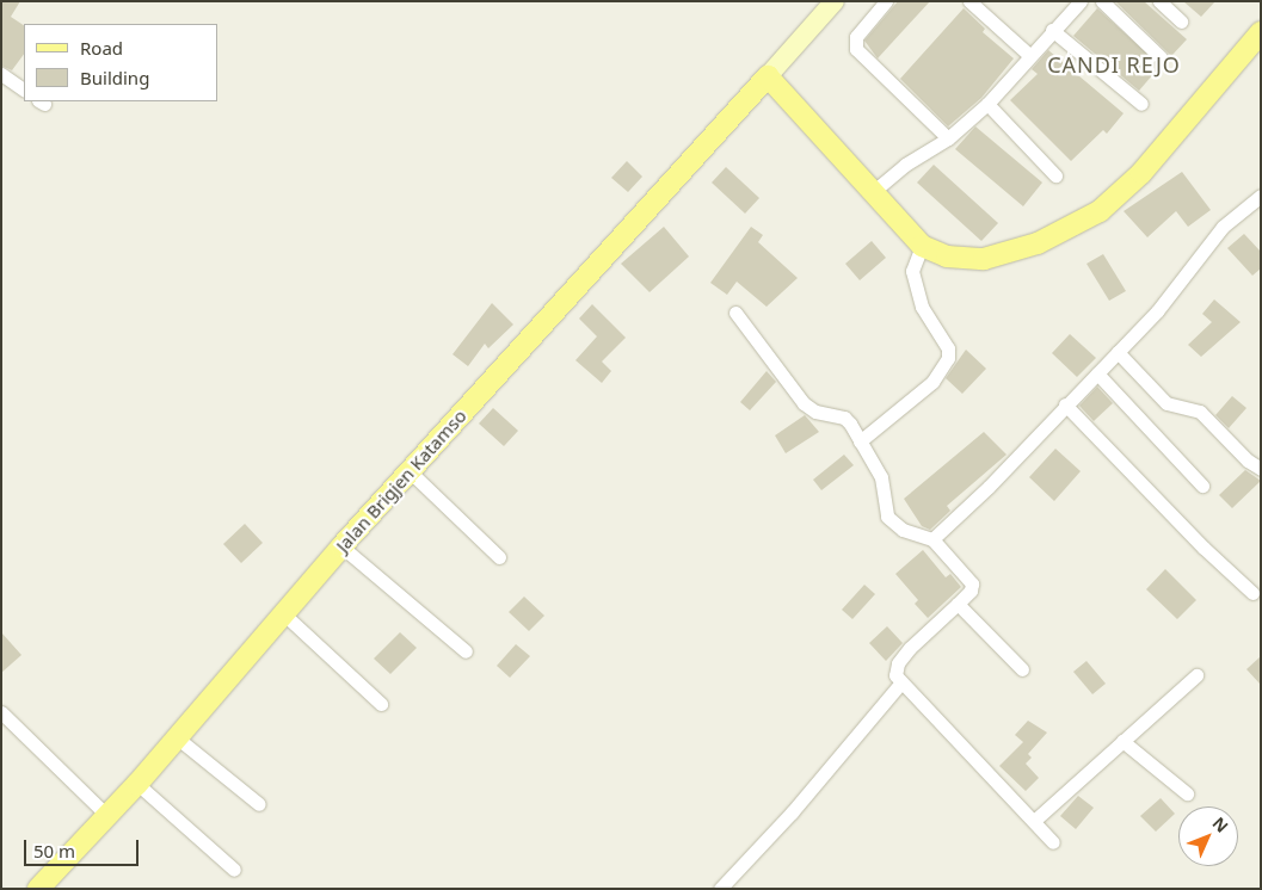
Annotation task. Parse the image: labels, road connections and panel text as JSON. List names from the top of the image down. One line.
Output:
{"streets":{"main road":["Jalan Brigjen Katamso"]},"districts":["CANDI REJO"],"legend":["Road","Building"],"scale_bar":"50 m","north":"top right"}
